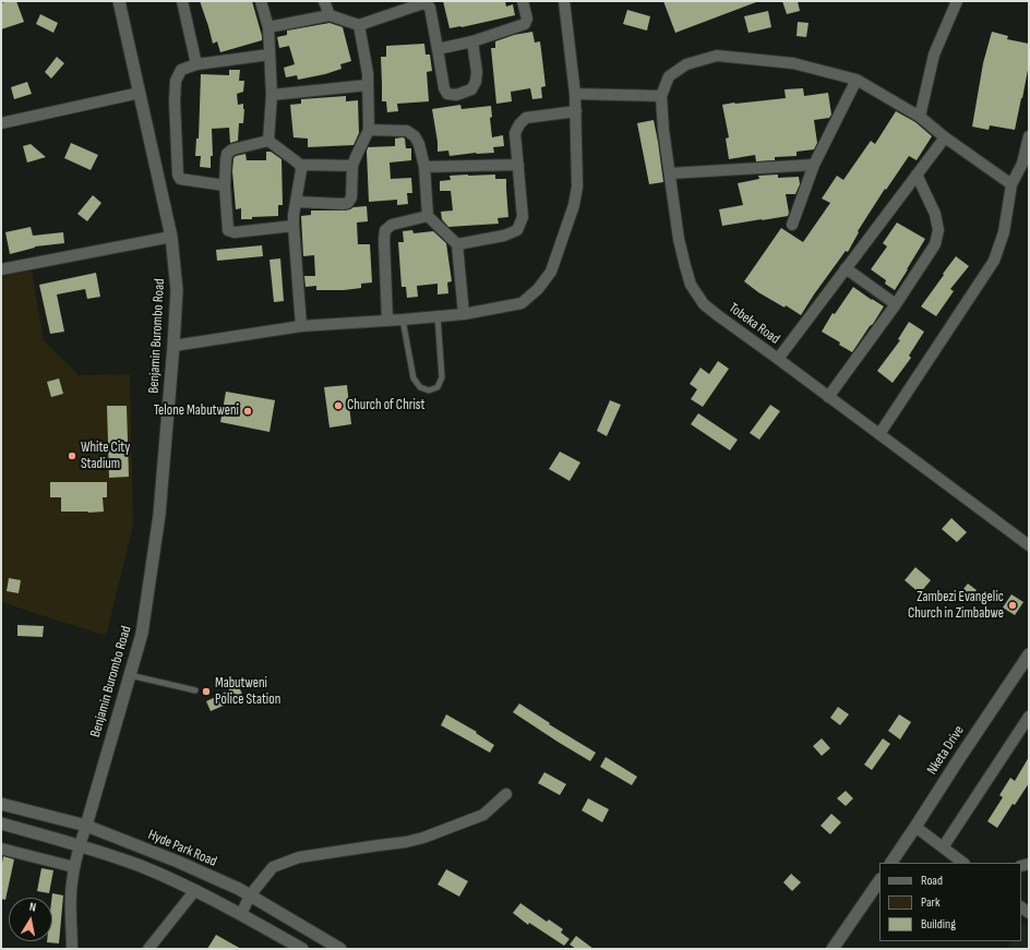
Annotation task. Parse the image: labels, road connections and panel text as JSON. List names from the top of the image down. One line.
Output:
{"streets":{"street":["Tobeka Road","Benjamin Burombo Road","Nketa Drive","Hyde Park Road"]},"crossings":[["Benjamin Burombo Road","Hyde Park Road"]],"places":["Church of Christ","Telone Mabutweni","White City Stadium","Zambezi Evangelic Church in Zimbabwe","Mabutweni Police Station"],"legend":["Road","Park","Building"],"north":"top"}
